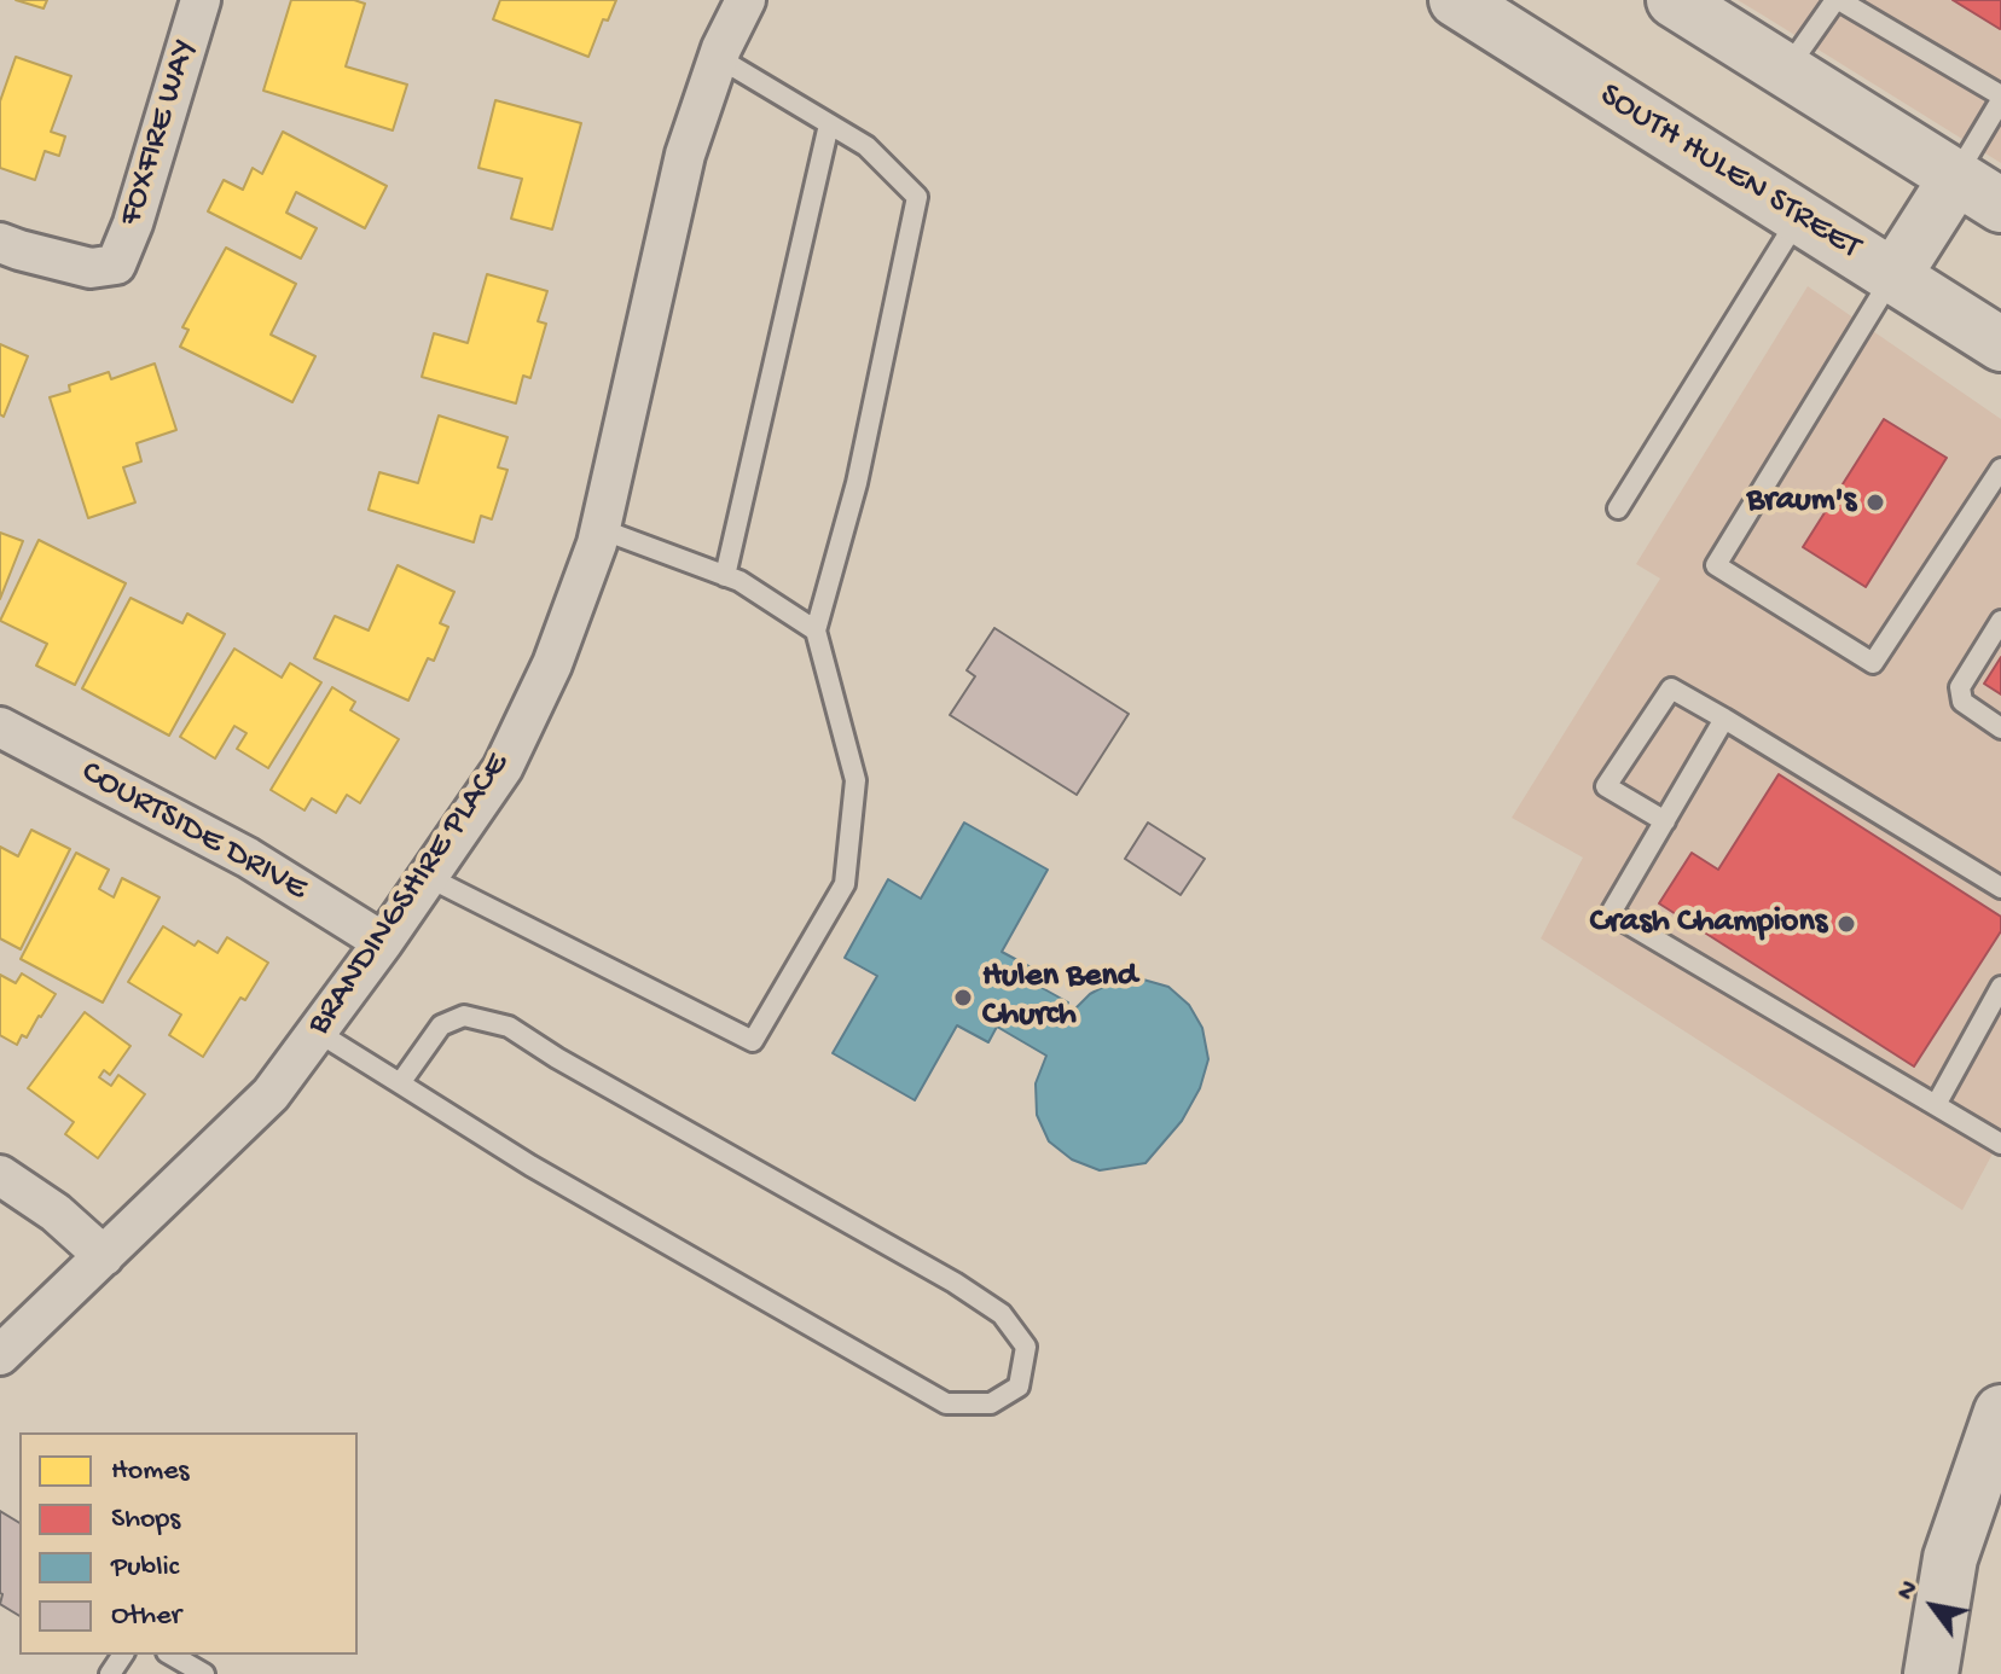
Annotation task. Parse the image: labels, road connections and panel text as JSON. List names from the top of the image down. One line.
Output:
{"streets":{"main road":["SOUTH HULEN STREET"],"street":["FOXFIRE WAY","COURTSIDE DRIVE","BRANDINGSHIRE PLACE"]},"crossings":[["COURTSIDE DRIVE","BRANDINGSHIRE PLACE"]],"places":["Braum's","Crash Champions","Hulen Bend Church"],"legend":["Homes","Shops","Public","Other"],"north":"top left"}
